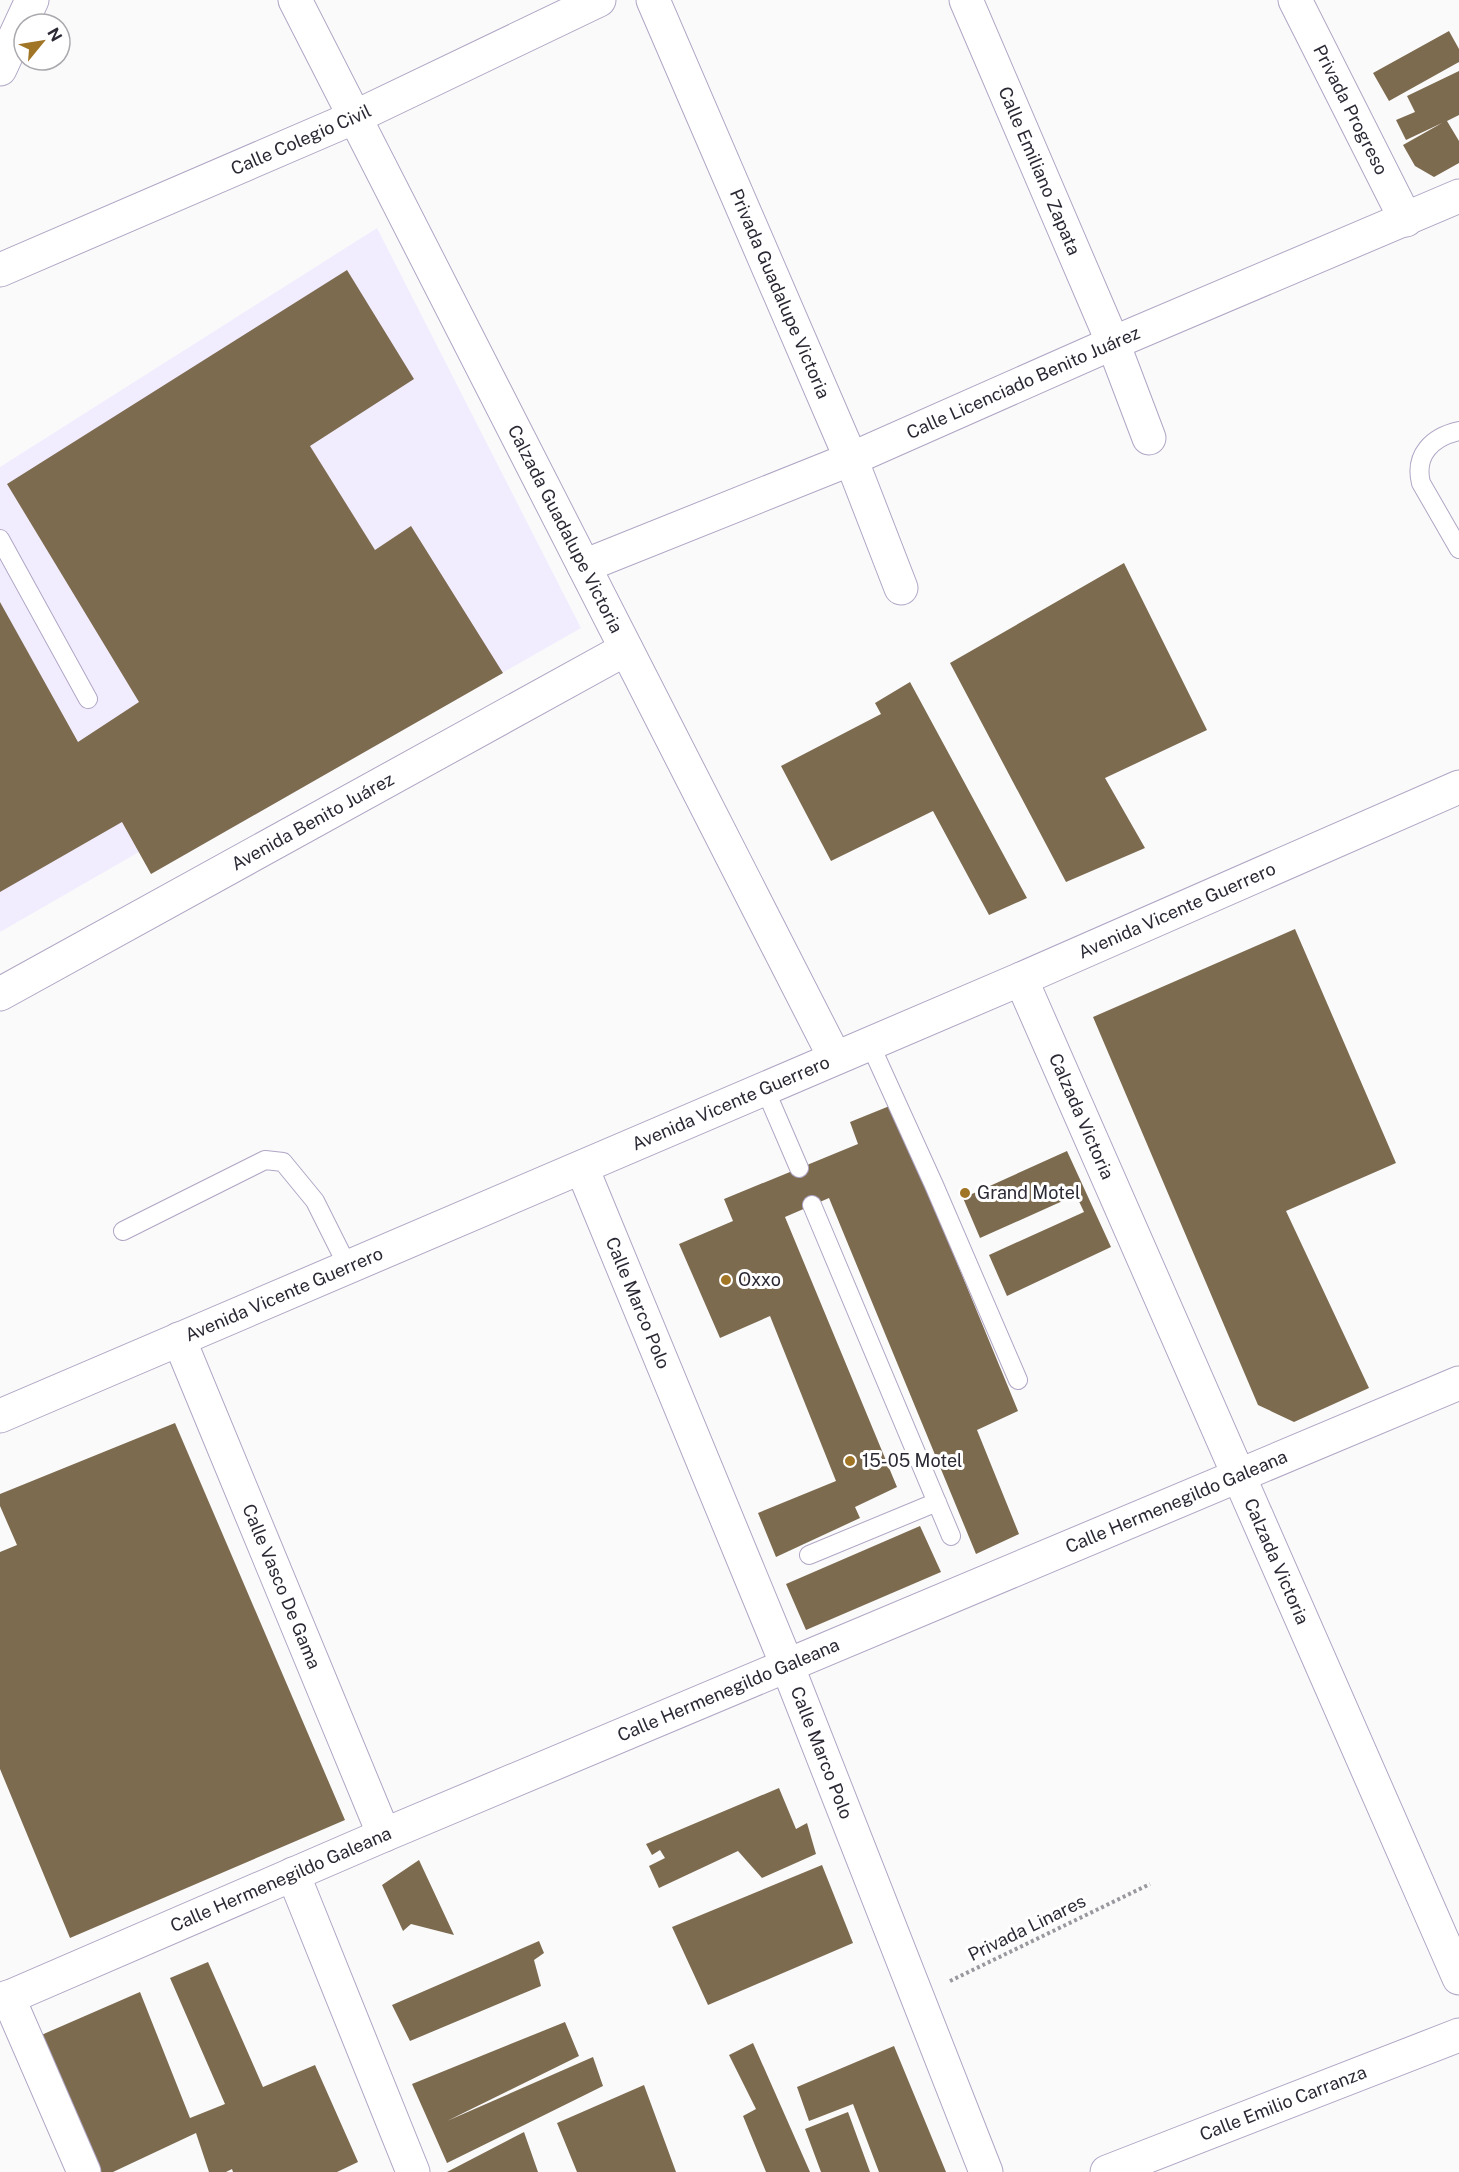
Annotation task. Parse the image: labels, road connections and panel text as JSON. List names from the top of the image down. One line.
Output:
{"streets":{"street":["Privada Progreso","Calle Colegio Civil","Calle Emiliano Zapata","Privada Guadalupe Victoria","Calle Licenciado Benito Juárez","Calzada Guadalupe Victoria","Avenida Benito Juárez","Avenida Vicente Guerrero","Calzada Victoria","Calle Marco Polo","Calle Hermenegildo Galeana","Calle Vasco De Gama","Calle Emilio Carranza"],"path":["Privada Linares"]},"crossings":[["Privada Progreso","Calle Licenciado Benito Juárez"],["Calle Colegio Civil","Calzada Guadalupe Victoria"],["Calle Emiliano Zapata","Calle Licenciado Benito Juárez"],["Privada Guadalupe Victoria","Calle Licenciado Benito Juárez"],["Calle Licenciado Benito Juárez","Calzada Guadalupe Victoria"],["Calzada Guadalupe Victoria","Avenida Benito Juárez"],["Calzada Guadalupe Victoria","Avenida Vicente Guerrero"],["Avenida Vicente Guerrero","Calzada Victoria"],["Avenida Vicente Guerrero","Calle Marco Polo"],["Avenida Vicente Guerrero","Calle Vasco De Gama"],["Calzada Victoria","Calle Hermenegildo Galeana"],["Calle Marco Polo","Calle Hermenegildo Galeana"],["Calle Marco Polo","Privada Linares"],["Calle Hermenegildo Galeana","Calle Vasco De Gama"]],"places":["Grand Motel","Oxxo","15-05 Motel"],"north":"top right"}
